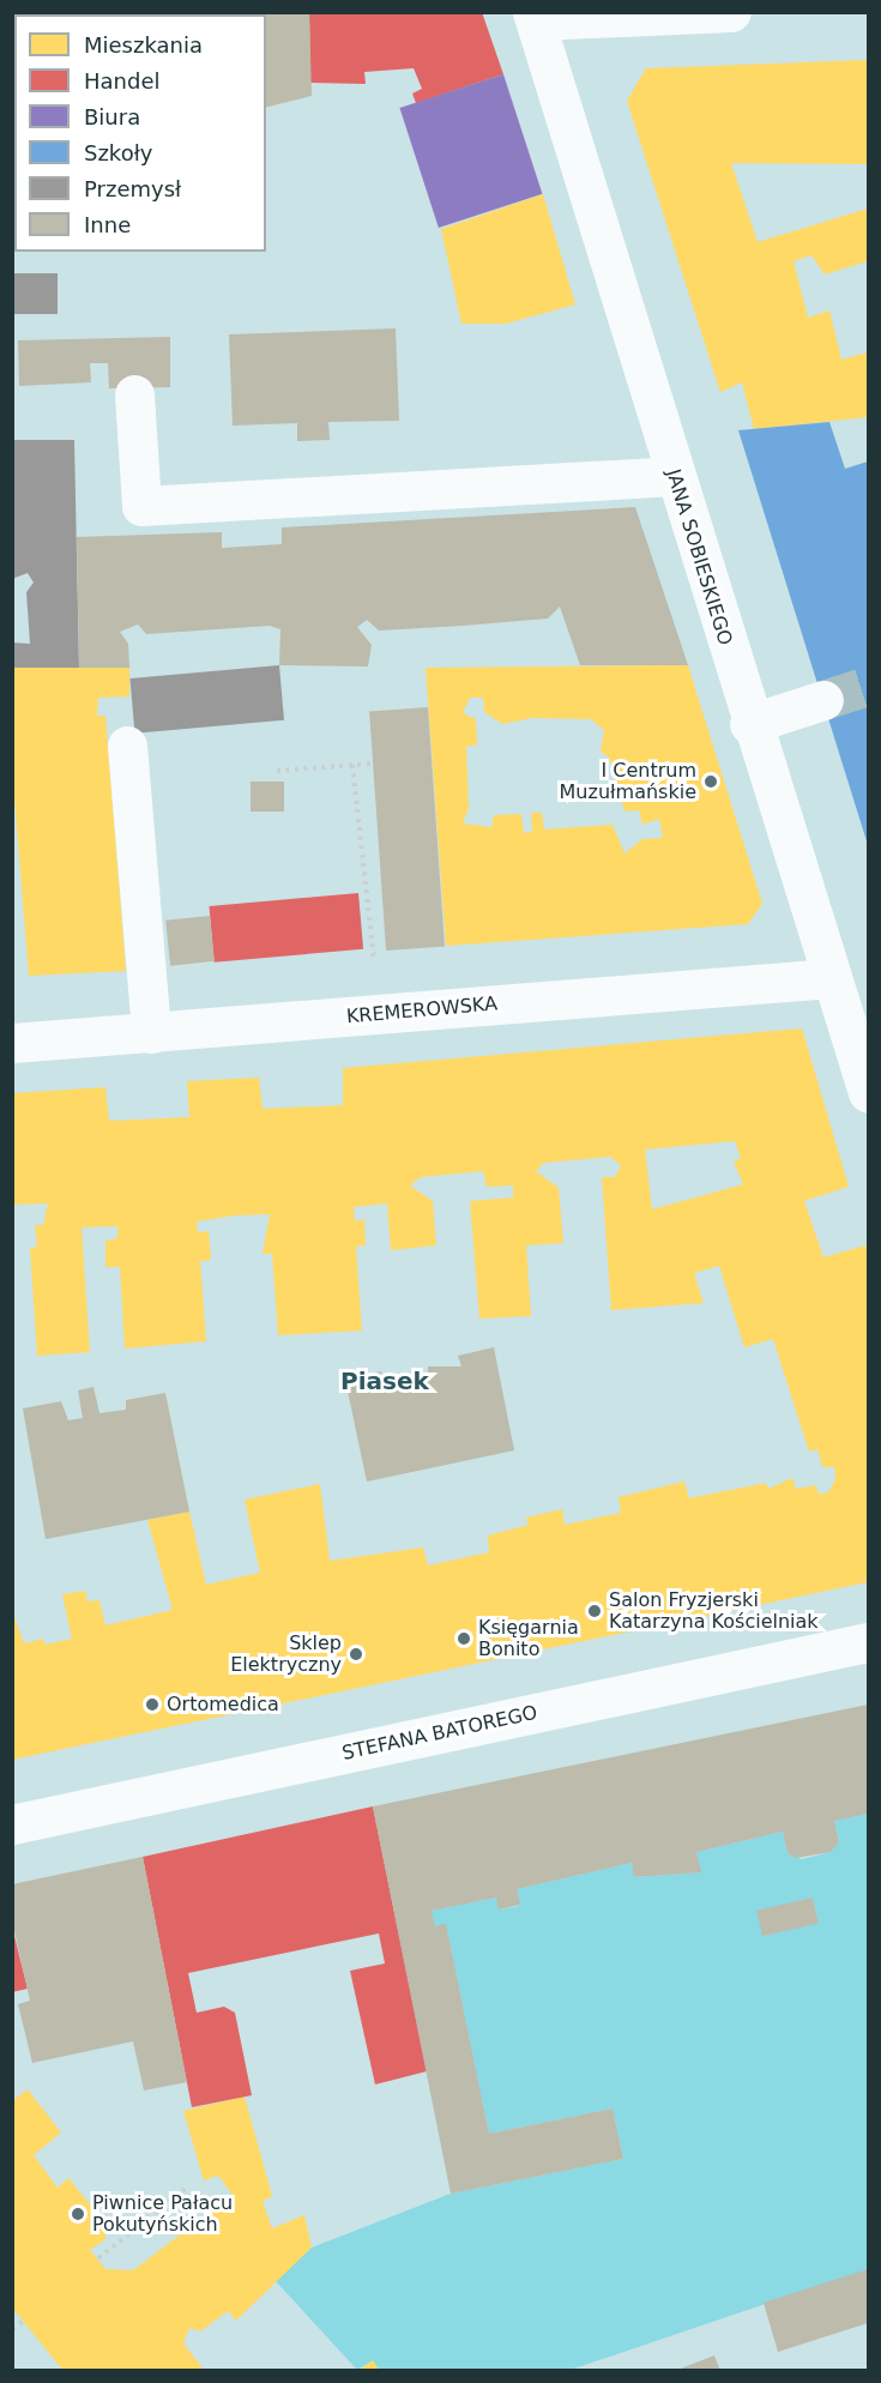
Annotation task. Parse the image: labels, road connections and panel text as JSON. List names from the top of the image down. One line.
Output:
{"streets":{"street":["JANA SOBIESKIEGO","KREMEROWSKA","STEFANA BATOREGO"]},"crossings":[["JANA SOBIESKIEGO","KREMEROWSKA"]],"districts":["Piasek"],"places":["I Centrum Muzułmańskie","Salon Fryzjerski Katarzyna Kościelniak","Księgarnia Bonito","Sklep Elektryczny","Ortomedica","Piwnice Pałacu Pokutyńskich"],"legend":["Mieszkania","Handel","Biura","Szkoły","Przemysł","Inne"]}
